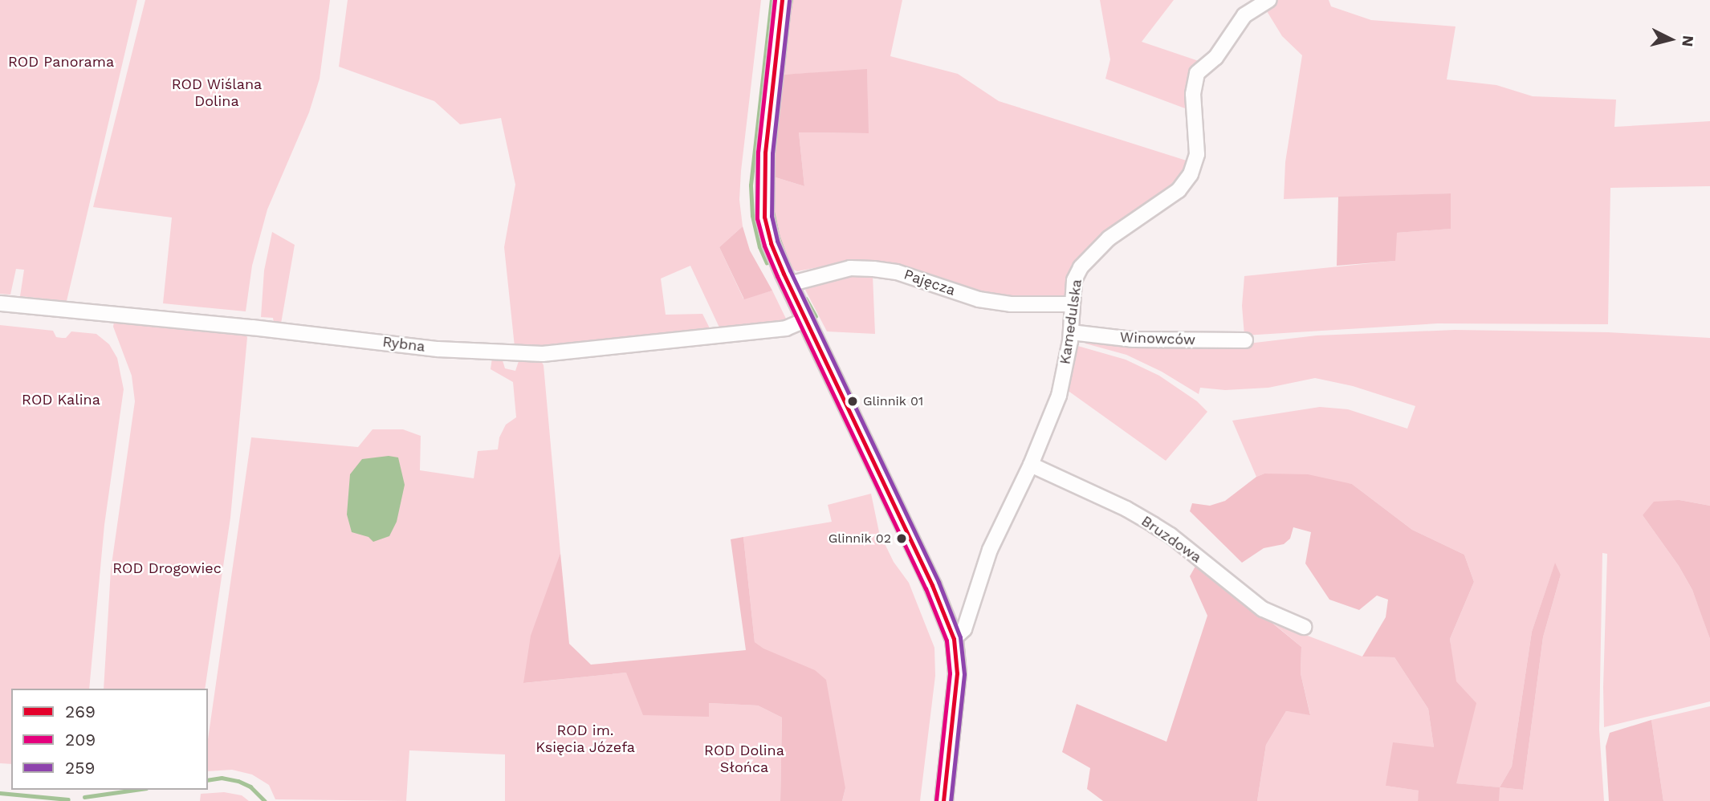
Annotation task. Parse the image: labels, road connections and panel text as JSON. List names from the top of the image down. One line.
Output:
{"streets":{"street":["Pajęcza","Kamedulska","Winowców","Rybna","Bruzdowa"]},"crossings":[["Pajęcza","Kamedulska"],["Kamedulska","Winowców"],["Kamedulska","Bruzdowa"]],"parks":["ROD Panorama","ROD Wiślana Dolina","ROD Kalina","ROD Drogowiec","ROD im. Księcia Józefa","ROD Dolina Słońca"],"places":["Glinnik 01","Glinnik 02"],"lines":["transit line 269","transit line 209","transit line 259"],"legend":["269","209","259"],"north":"right"}
